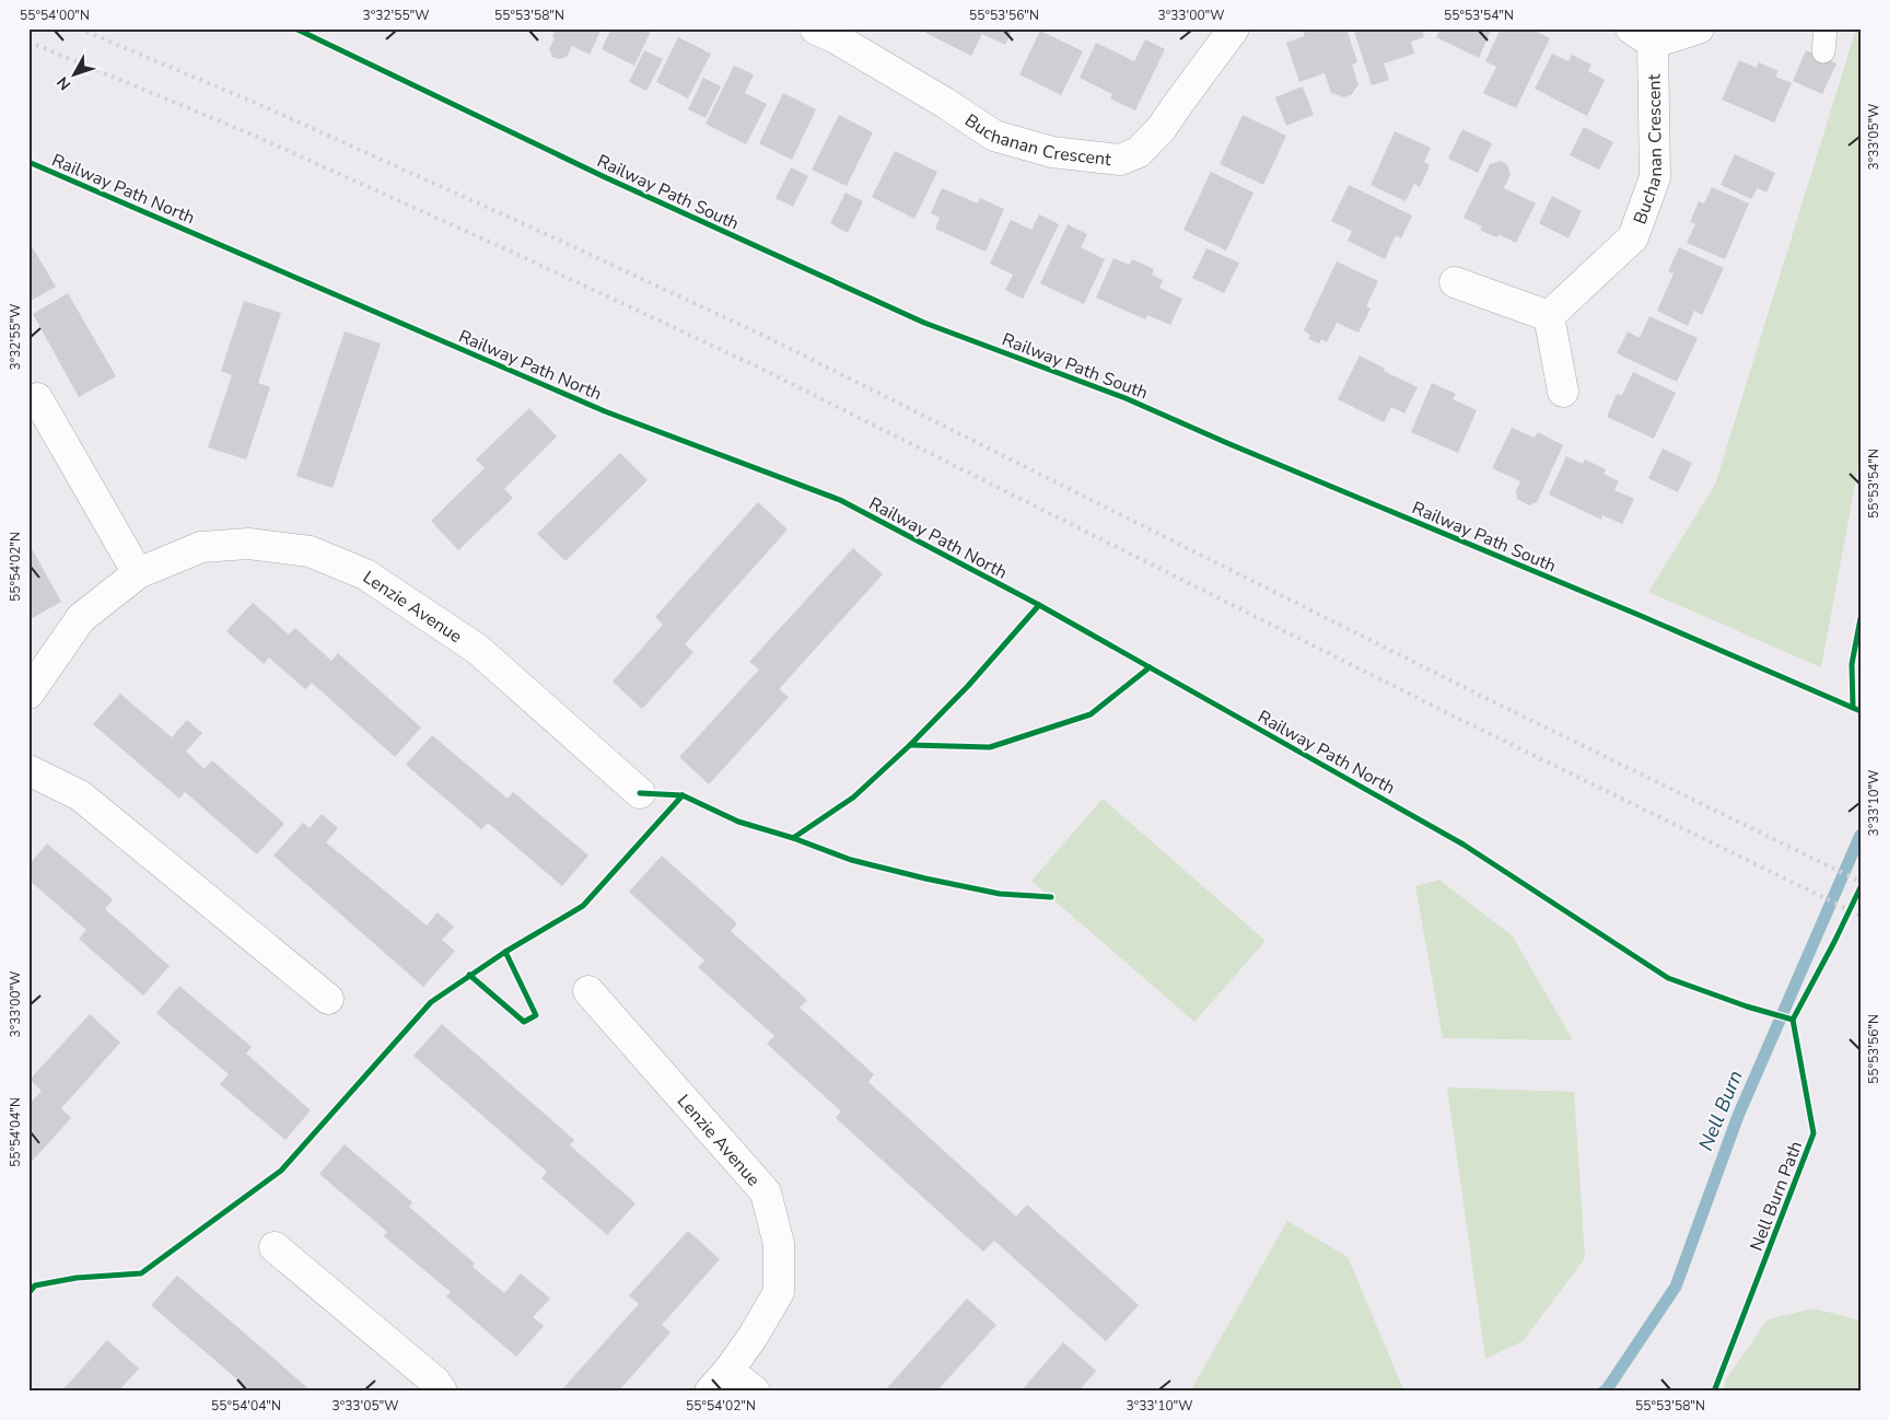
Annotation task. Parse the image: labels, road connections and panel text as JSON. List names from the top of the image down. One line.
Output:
{"streets":{"street":["Buchanan Crescent","Lenzie Avenue"],"cycle path":["Railway Path North","Railway Path South","Nell Burn Path"]},"water":["Nell Burn"],"north":"bottom left","coordinates":["55°54'00\"N","3°32'55\"W","55°53'58\"N","55°53'56\"N","3°33'00\"W","55°53'54\"N","3°33'05\"W","55°54'02\"N","3°33'10\"W","55°54'04\"N"]}
